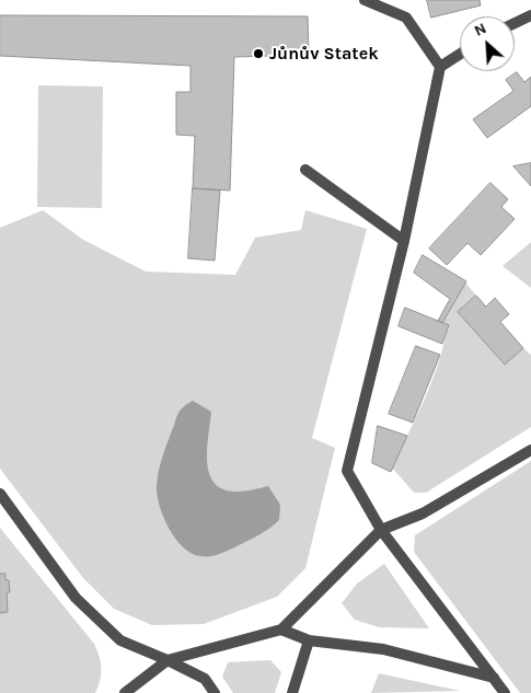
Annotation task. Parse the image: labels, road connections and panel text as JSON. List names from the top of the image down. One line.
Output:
{"places":["Jůnův Statek"],"north":"top left"}
